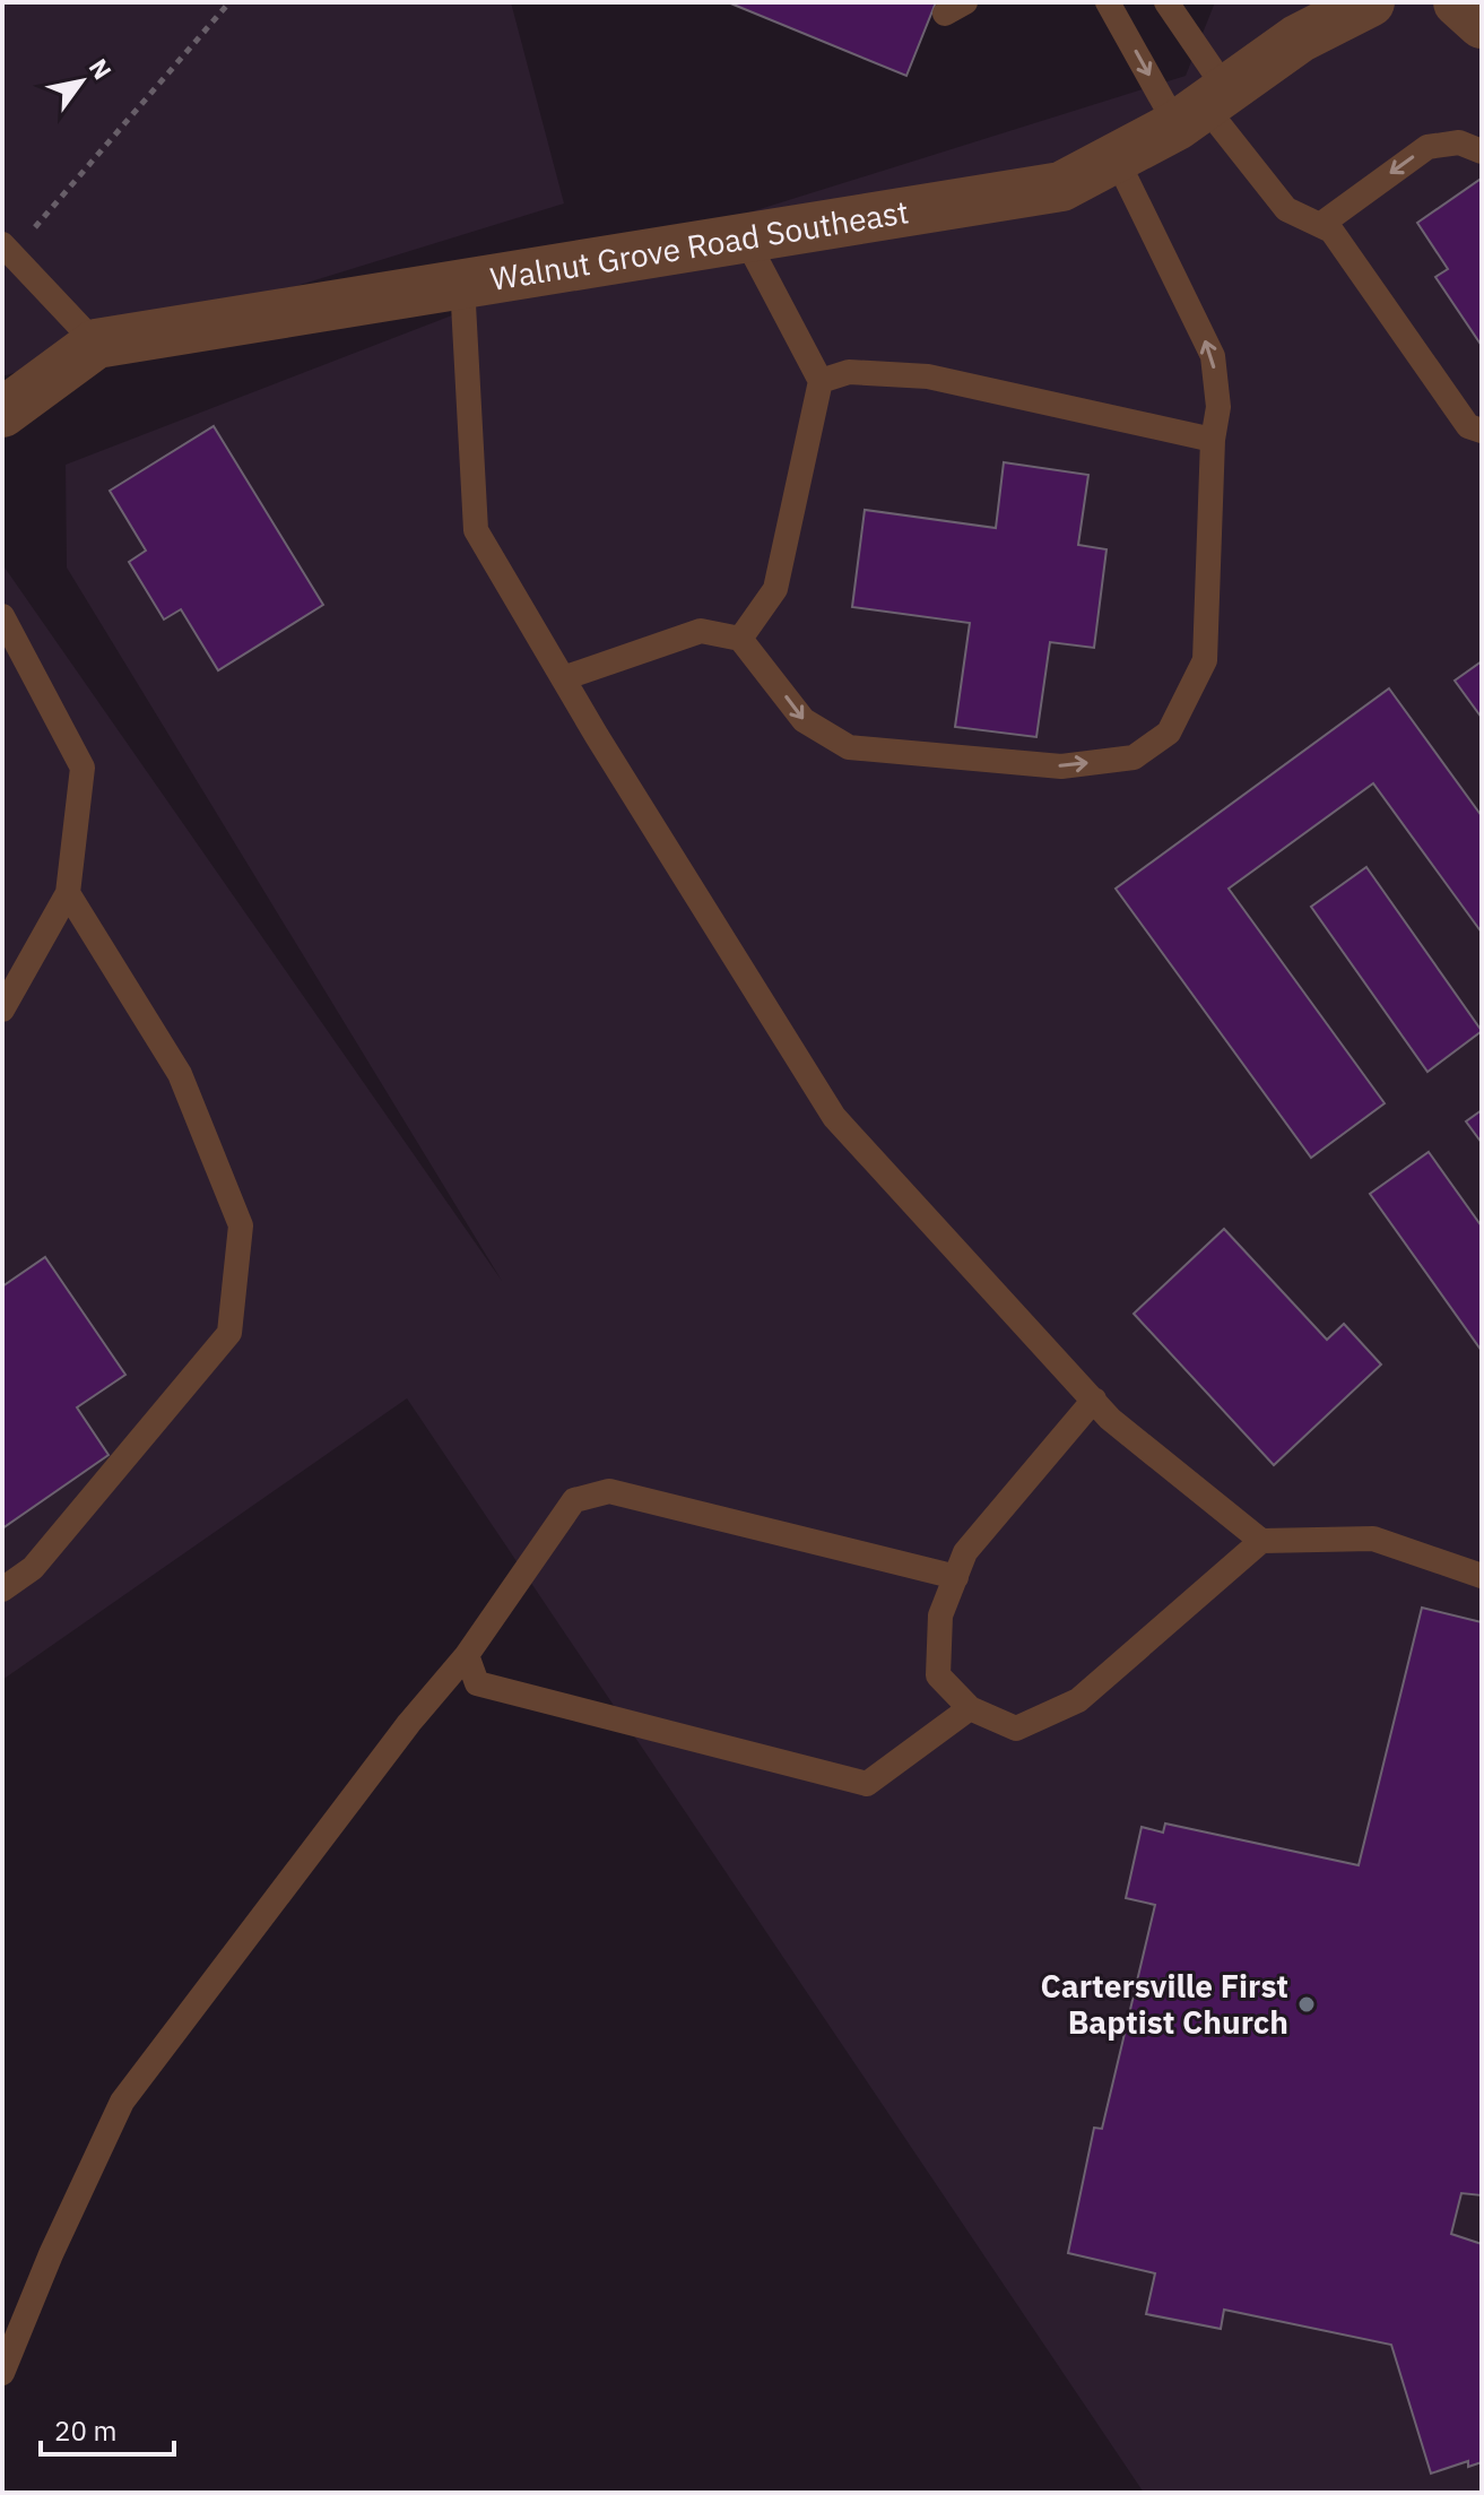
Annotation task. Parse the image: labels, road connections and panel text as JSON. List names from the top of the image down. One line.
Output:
{"streets":{"street":["Walnut Grove Road Southeast"]},"places":["Cartersville First Baptist Church"],"scale_bar":"20 m","north":"top right"}
